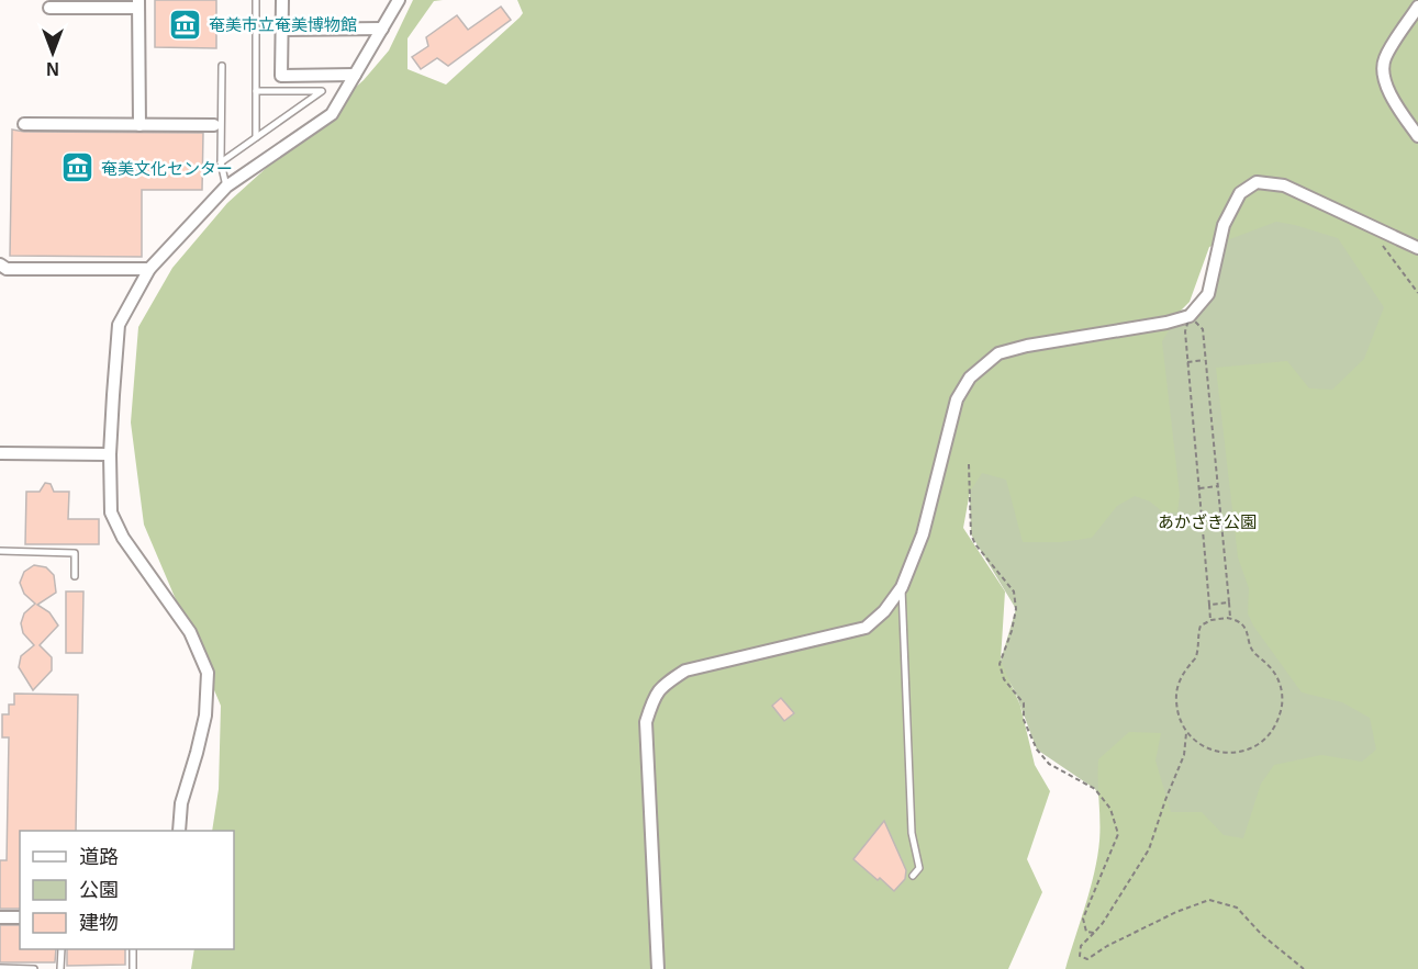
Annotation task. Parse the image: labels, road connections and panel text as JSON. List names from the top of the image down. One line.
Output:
{"parks":["あかざき公園"],"places":{"museum":["奄美市立奄美博物館","奄美文化センター"]},"legend":["道路","公園","建物"],"north":"bottom"}
